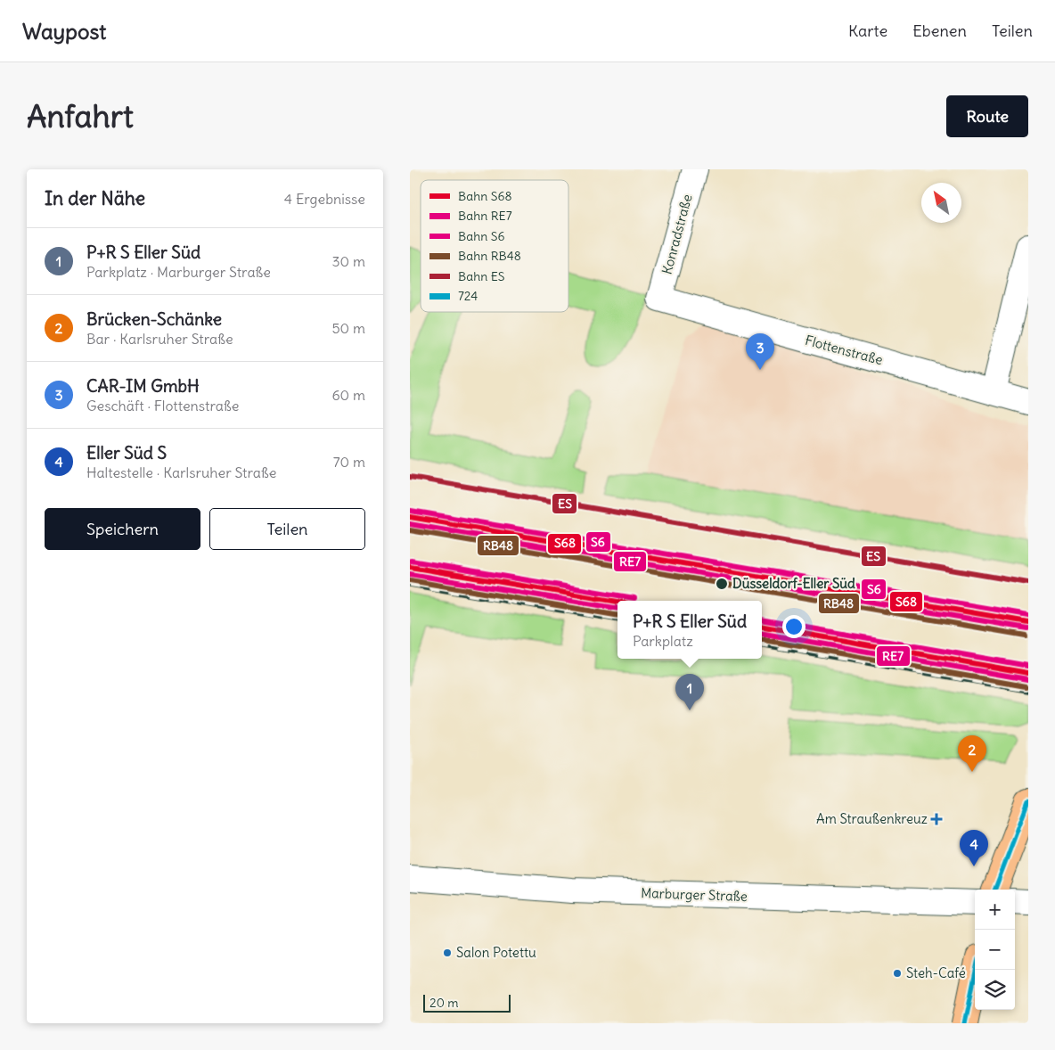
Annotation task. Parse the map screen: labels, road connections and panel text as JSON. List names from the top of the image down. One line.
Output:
{"streets":{"street":["Konradstraße","Flottenstraße","Marburger Straße"]},"crossings":[["Konradstraße","Flottenstraße"]],"places":{"other":["Düsseldorf-Eller Süd","Salon Potettu","Steh-Café"],"health":["Am Straußenkreuz"]},"lines":["rail line ES","rail line S6","rail line S68","rail line RE7","rail line RB48","transit line 724"],"legend":["Bahn S68","Bahn RE7","Bahn S6","Bahn RB48","Bahn ES","724"],"scale_bar":"20 m","north":"top left","page":{"header":"Waypost","nav":["Karte","Ebenen","Teilen"],"buttons":["Route",["Speichern","Teilen"]],"title":"Anfahrt","heading":["In der Nähe","4 Ergebnisse"],"list":[{"mark":"1","name":"P+R S Eller Süd","note":"Parkplatz · Marburger Straße","value":"30 m"},{"mark":"2","name":"Brücken-Schänke","note":"Bar · Karlsruher Straße","value":"50 m"},{"mark":"3","name":"CAR-IM GmbH","note":"Geschäft · Flottenstraße","value":"60 m"},{"mark":"4","name":"Eller Süd S","note":"Haltestelle · Karlsruher Straße","value":"70 m"}],"pins":["3","1","2","4"],"popup":["P+R S Eller Süd","Parkplatz"],"map_buttons":["+","−"],"scale":"20 m"}}
